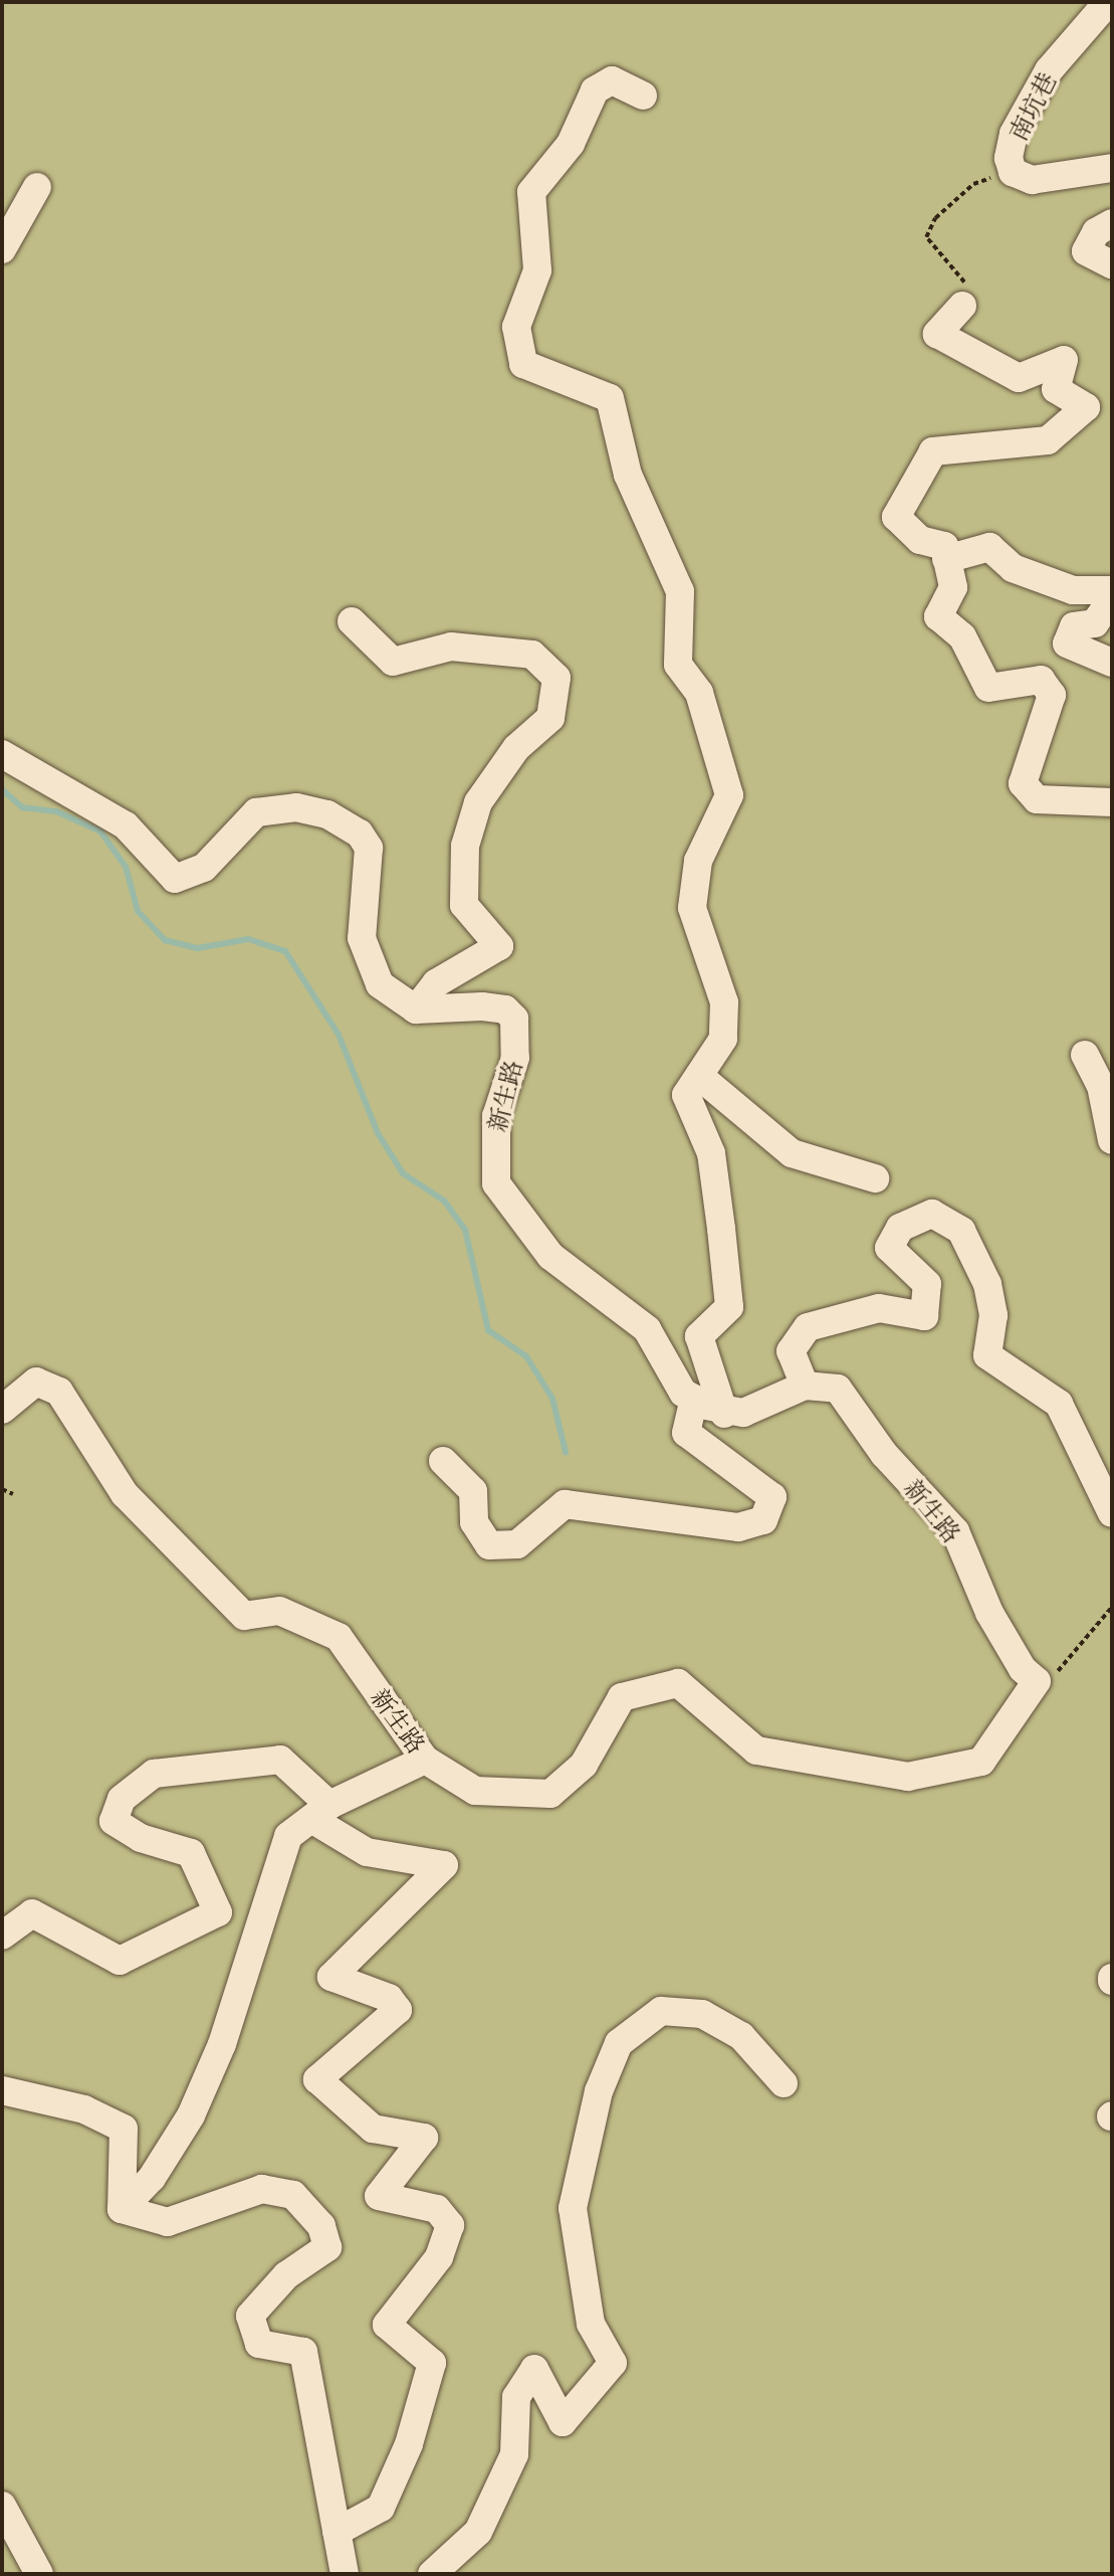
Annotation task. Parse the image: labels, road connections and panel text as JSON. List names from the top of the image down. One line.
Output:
{"streets":{"street":["南坑巷","新生路"]}}
